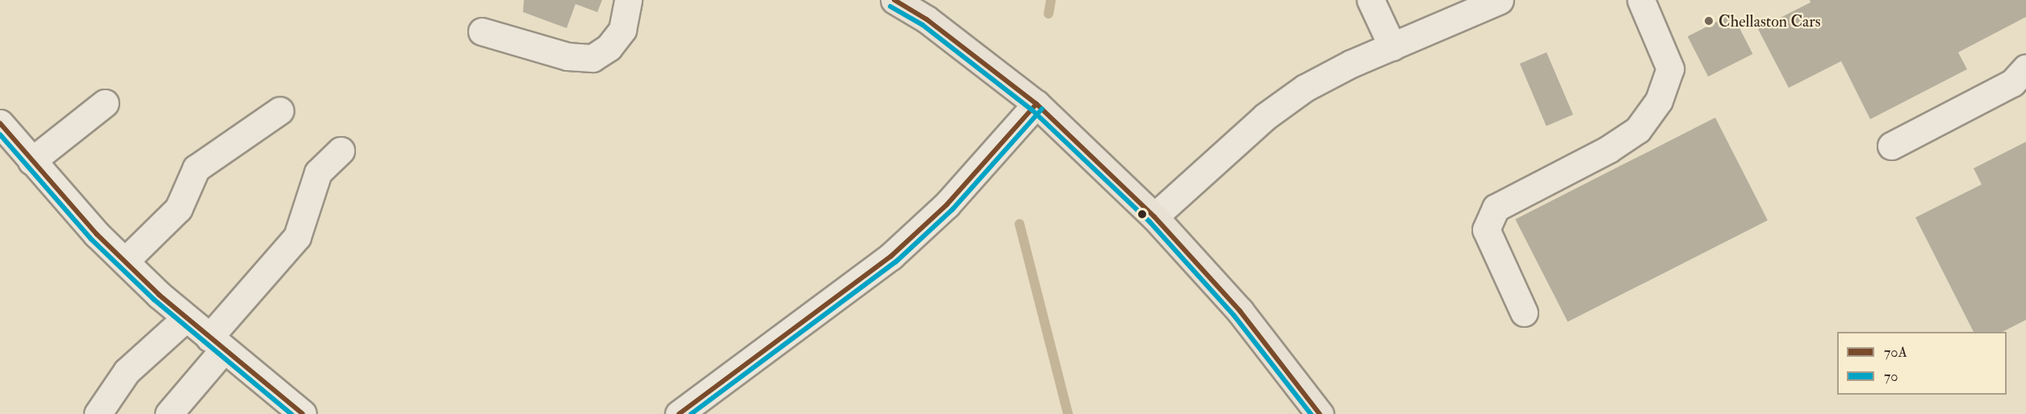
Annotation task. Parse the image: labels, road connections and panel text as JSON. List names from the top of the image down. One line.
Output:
{"places":["Chellaston Cars"],"lines":["transit line 70A","transit line 70"],"legend":["70A","70"]}
